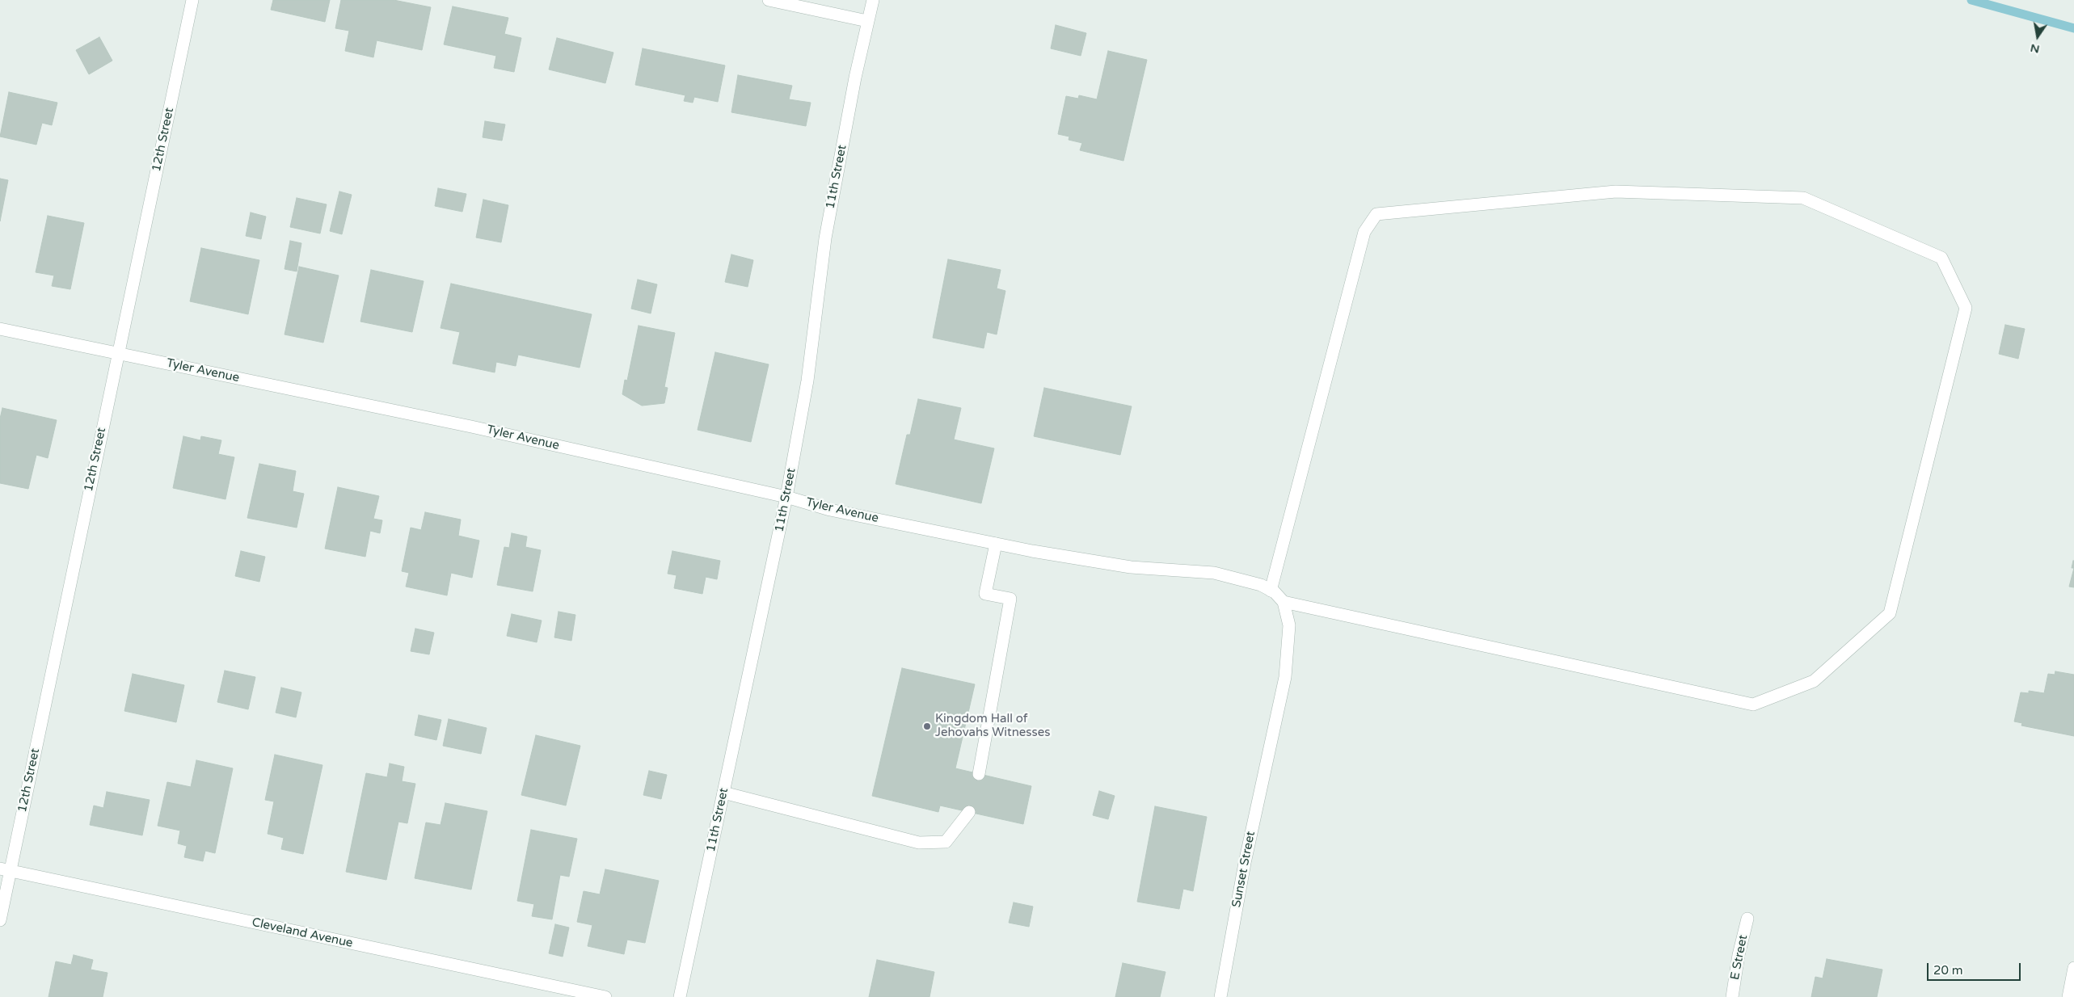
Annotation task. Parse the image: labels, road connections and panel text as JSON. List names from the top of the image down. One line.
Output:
{"streets":{"street":["12th Street","11th Street","Tyler Avenue","Sunset Street","Cleveland Avenue","E Street"]},"crossings":[["12th Street","Tyler Avenue"],["12th Street","Cleveland Avenue"],["11th Street","Tyler Avenue"]],"places":["Kingdom Hall of Jehovahs Witnesses"],"scale_bar":"20 m","north":"bottom"}
